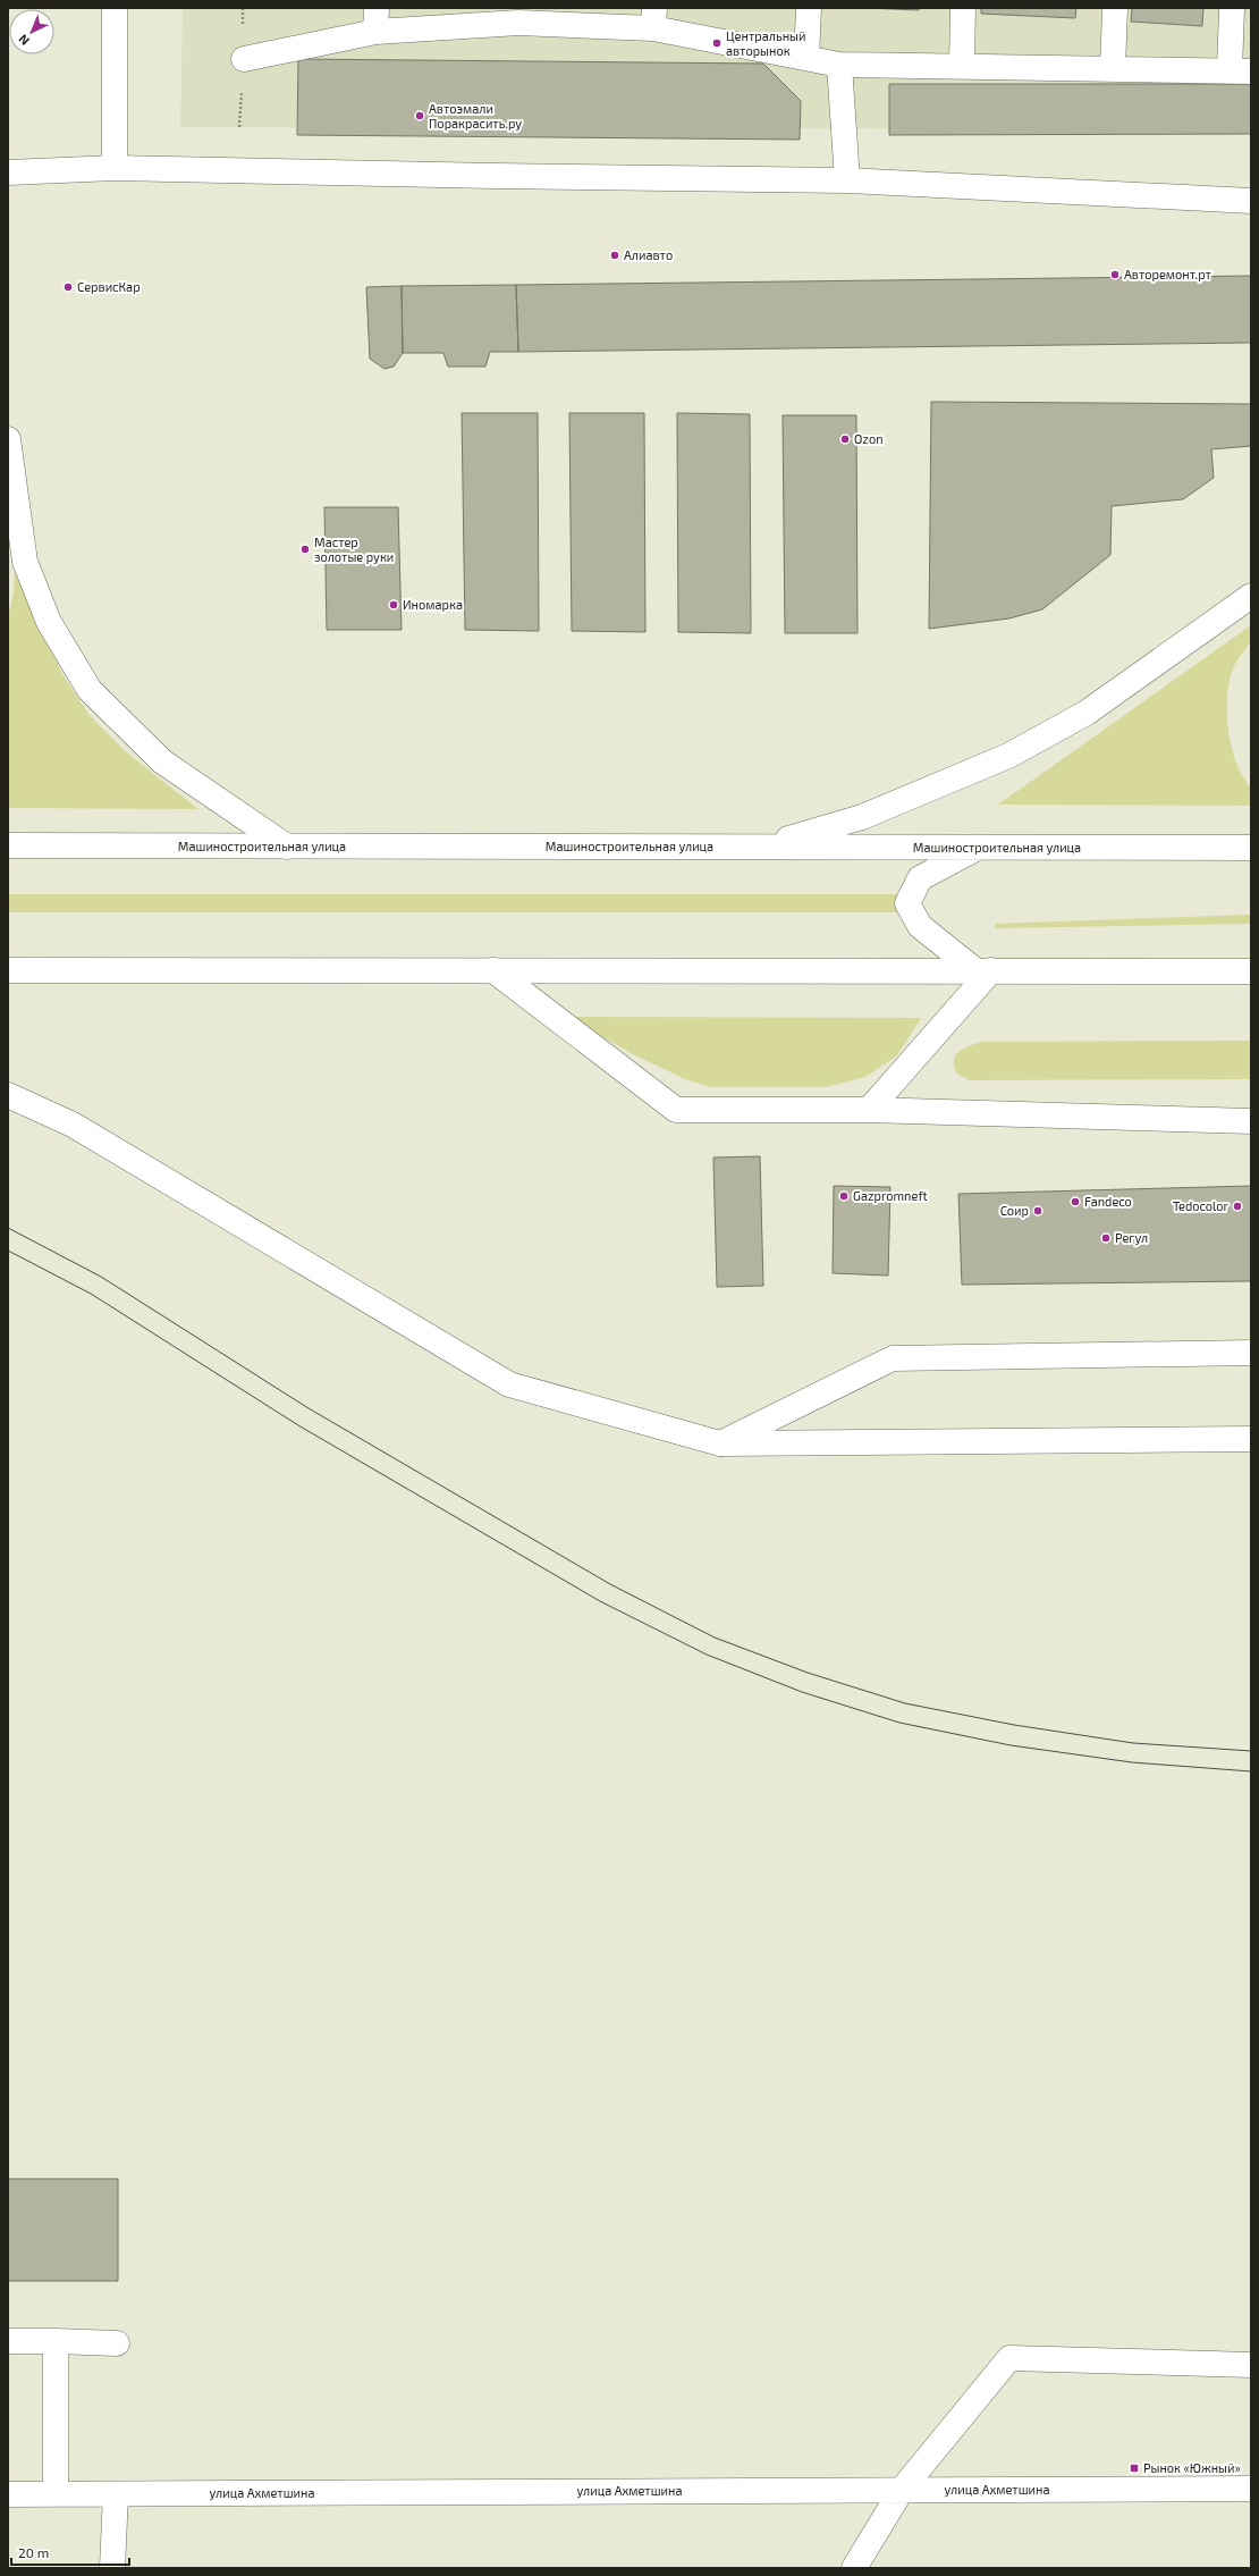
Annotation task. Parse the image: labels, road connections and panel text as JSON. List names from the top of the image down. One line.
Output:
{"streets":{"main road":["Машиностроительная улица","улица Ахметшина"]},"places":{"other":["Центральный авторынок","Автоэмали Поракрасить.ру","Алиавто","Авторемонт.рт","СервисКар","Ozon","Мастер золотые руки","Иномарка","Gazpromneft","Fandeco","Tedocolor","Соир","Регул"],"transit":["Рынок «Южный»"]},"scale_bar":"20 m","north":"bottom left"}
